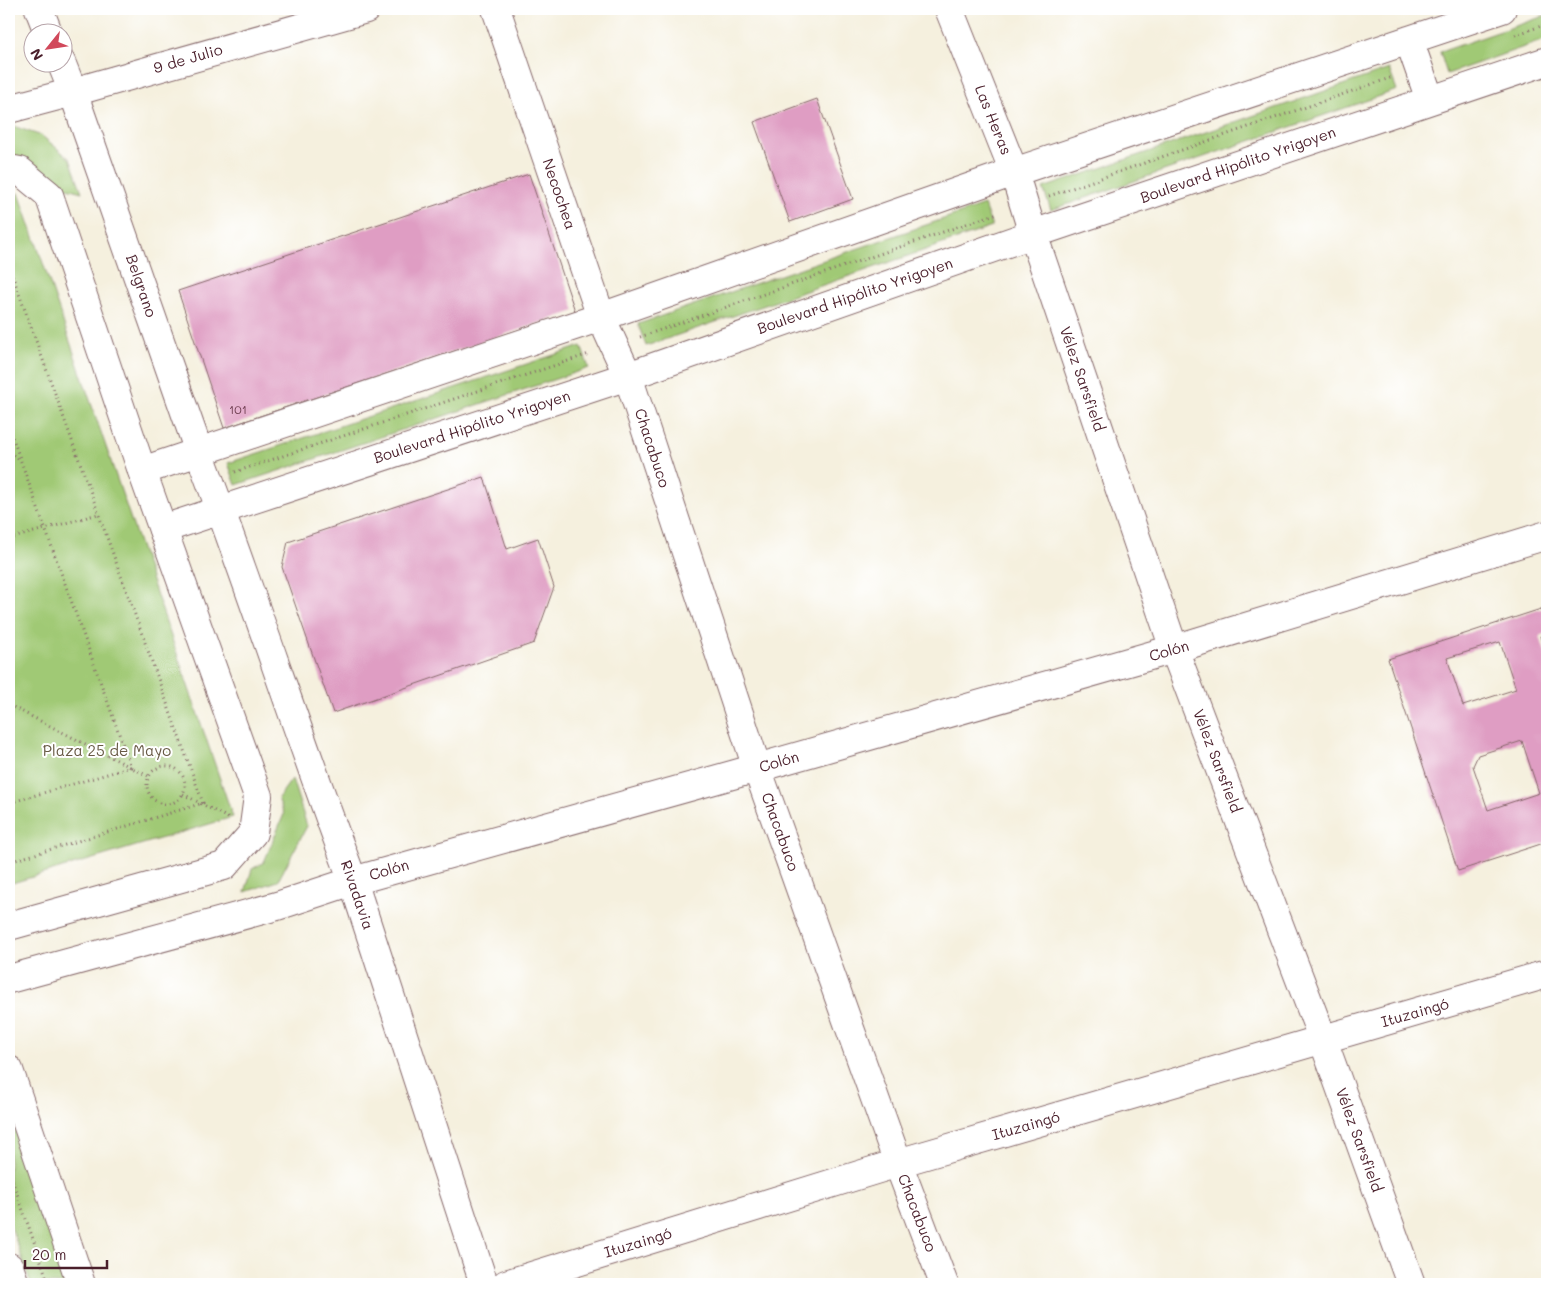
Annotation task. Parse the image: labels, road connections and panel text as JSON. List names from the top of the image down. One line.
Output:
{"streets":{"street":["9 de Julio","Las Heras","Boulevard Hipólito Yrigoyen","Necochea","Belgrano","Vélez Sarsfield","Chacabuco","Colón","Rivadavia","Ituzaingó"]},"crossings":[["9 de Julio","Belgrano"],["Las Heras","Boulevard Hipólito Yrigoyen"],["Las Heras","Vélez Sarsfield"],["Boulevard Hipólito Yrigoyen","Necochea"],["Boulevard Hipólito Yrigoyen","Belgrano"],["Boulevard Hipólito Yrigoyen","Vélez Sarsfield"],["Boulevard Hipólito Yrigoyen","Chacabuco"],["Boulevard Hipólito Yrigoyen","Rivadavia"],["Necochea","Chacabuco"],["Belgrano","Rivadavia"],["Vélez Sarsfield","Colón"],["Vélez Sarsfield","Ituzaingó"],["Chacabuco","Colón"],["Chacabuco","Ituzaingó"],["Colón","Rivadavia"]],"parks":["Plaza 25 de Mayo"],"house_numbers":["101"],"scale_bar":"20 m","north":"bottom left"}
